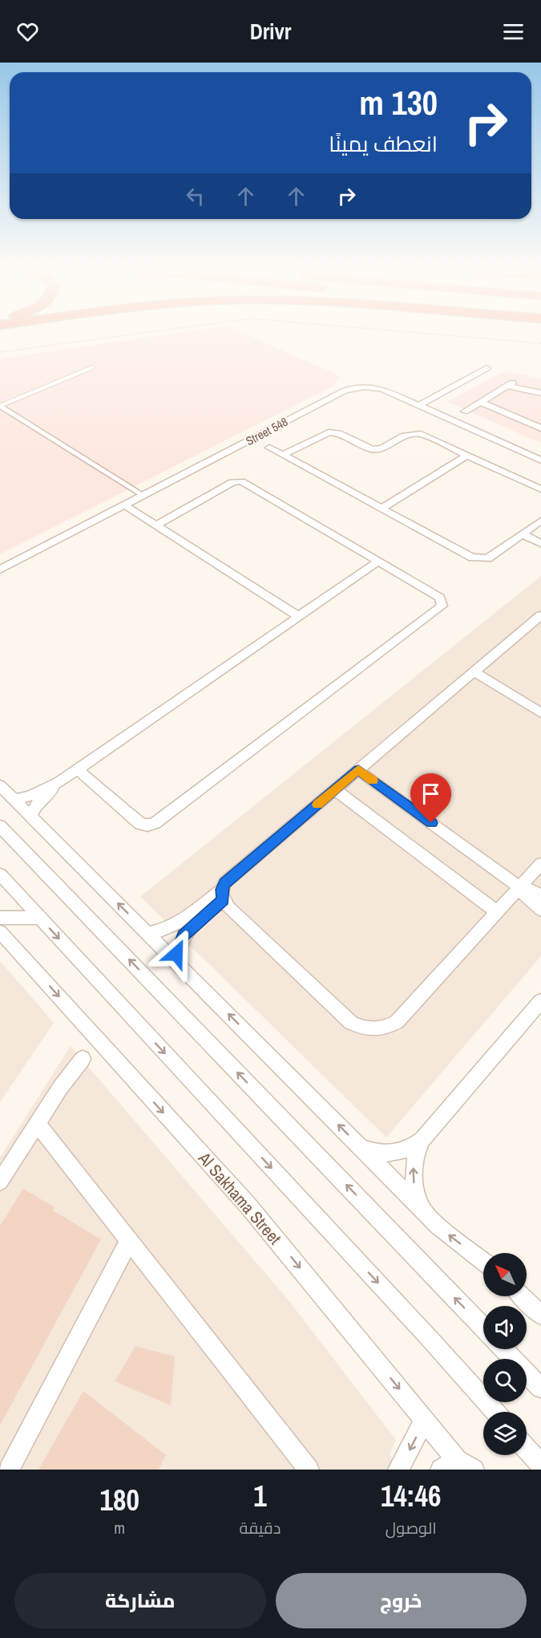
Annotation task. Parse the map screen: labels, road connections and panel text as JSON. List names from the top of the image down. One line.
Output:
{"streets":{"street":["Street 548","Al Sakhama Street"]},"north":"top left","page":{"header":"Drivr","turn":["130 m","انعطف يمينًا"],"eta":["14:46","الوصول","1","دقيقة","180","m"],"buttons":["خروج","مشاركة"]}}
